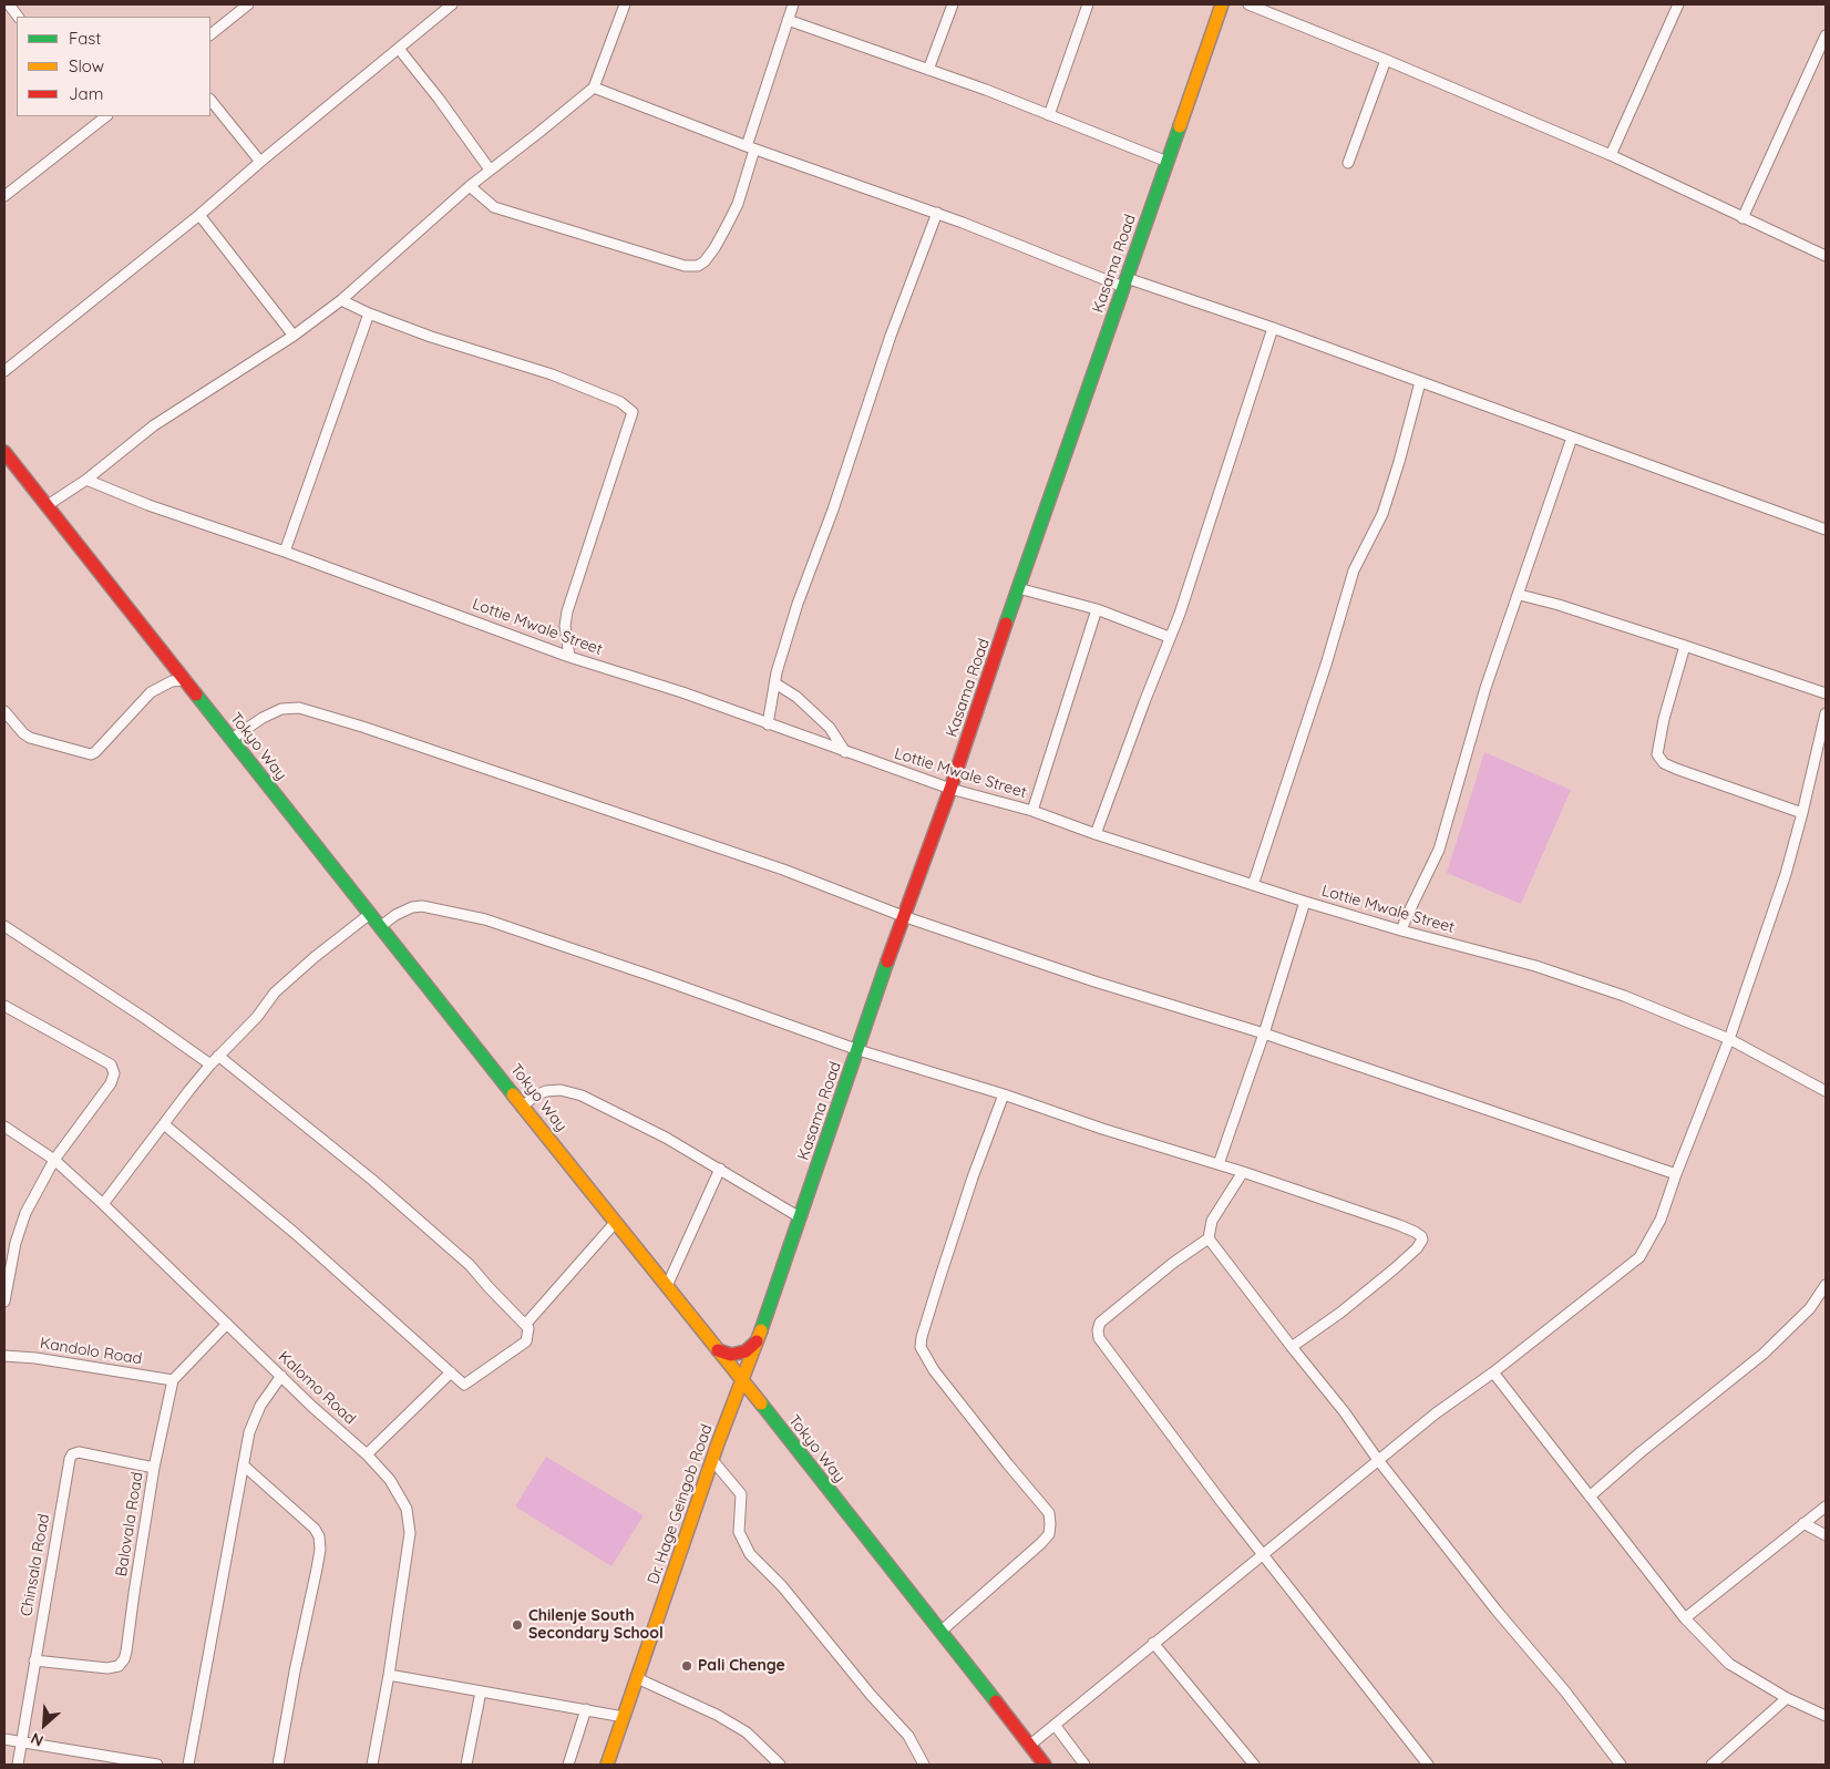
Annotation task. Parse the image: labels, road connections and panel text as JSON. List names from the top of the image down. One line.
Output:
{"streets":{"street":["Kasama Road","Lottie Mwale Street","Tokyo Way","Kandolo Road","Kalomo Road","Dr. Hage Geingob Road","Balovala Road","Chinsala Road"]},"crossings":[["Kasama Road","Lottie Mwale Street"],["Kasama Road","Tokyo Way"],["Kasama Road","Dr. Hage Geingob Road"],["Tokyo Way","Dr. Hage Geingob Road"],["Kandolo Road","Balovala Road"],["Balovala Road","Chinsala Road"]],"places":["Chilenje South Secondary School","Pali Chenge"],"legend":["Fast","Slow","Jam"],"north":"bottom left"}
